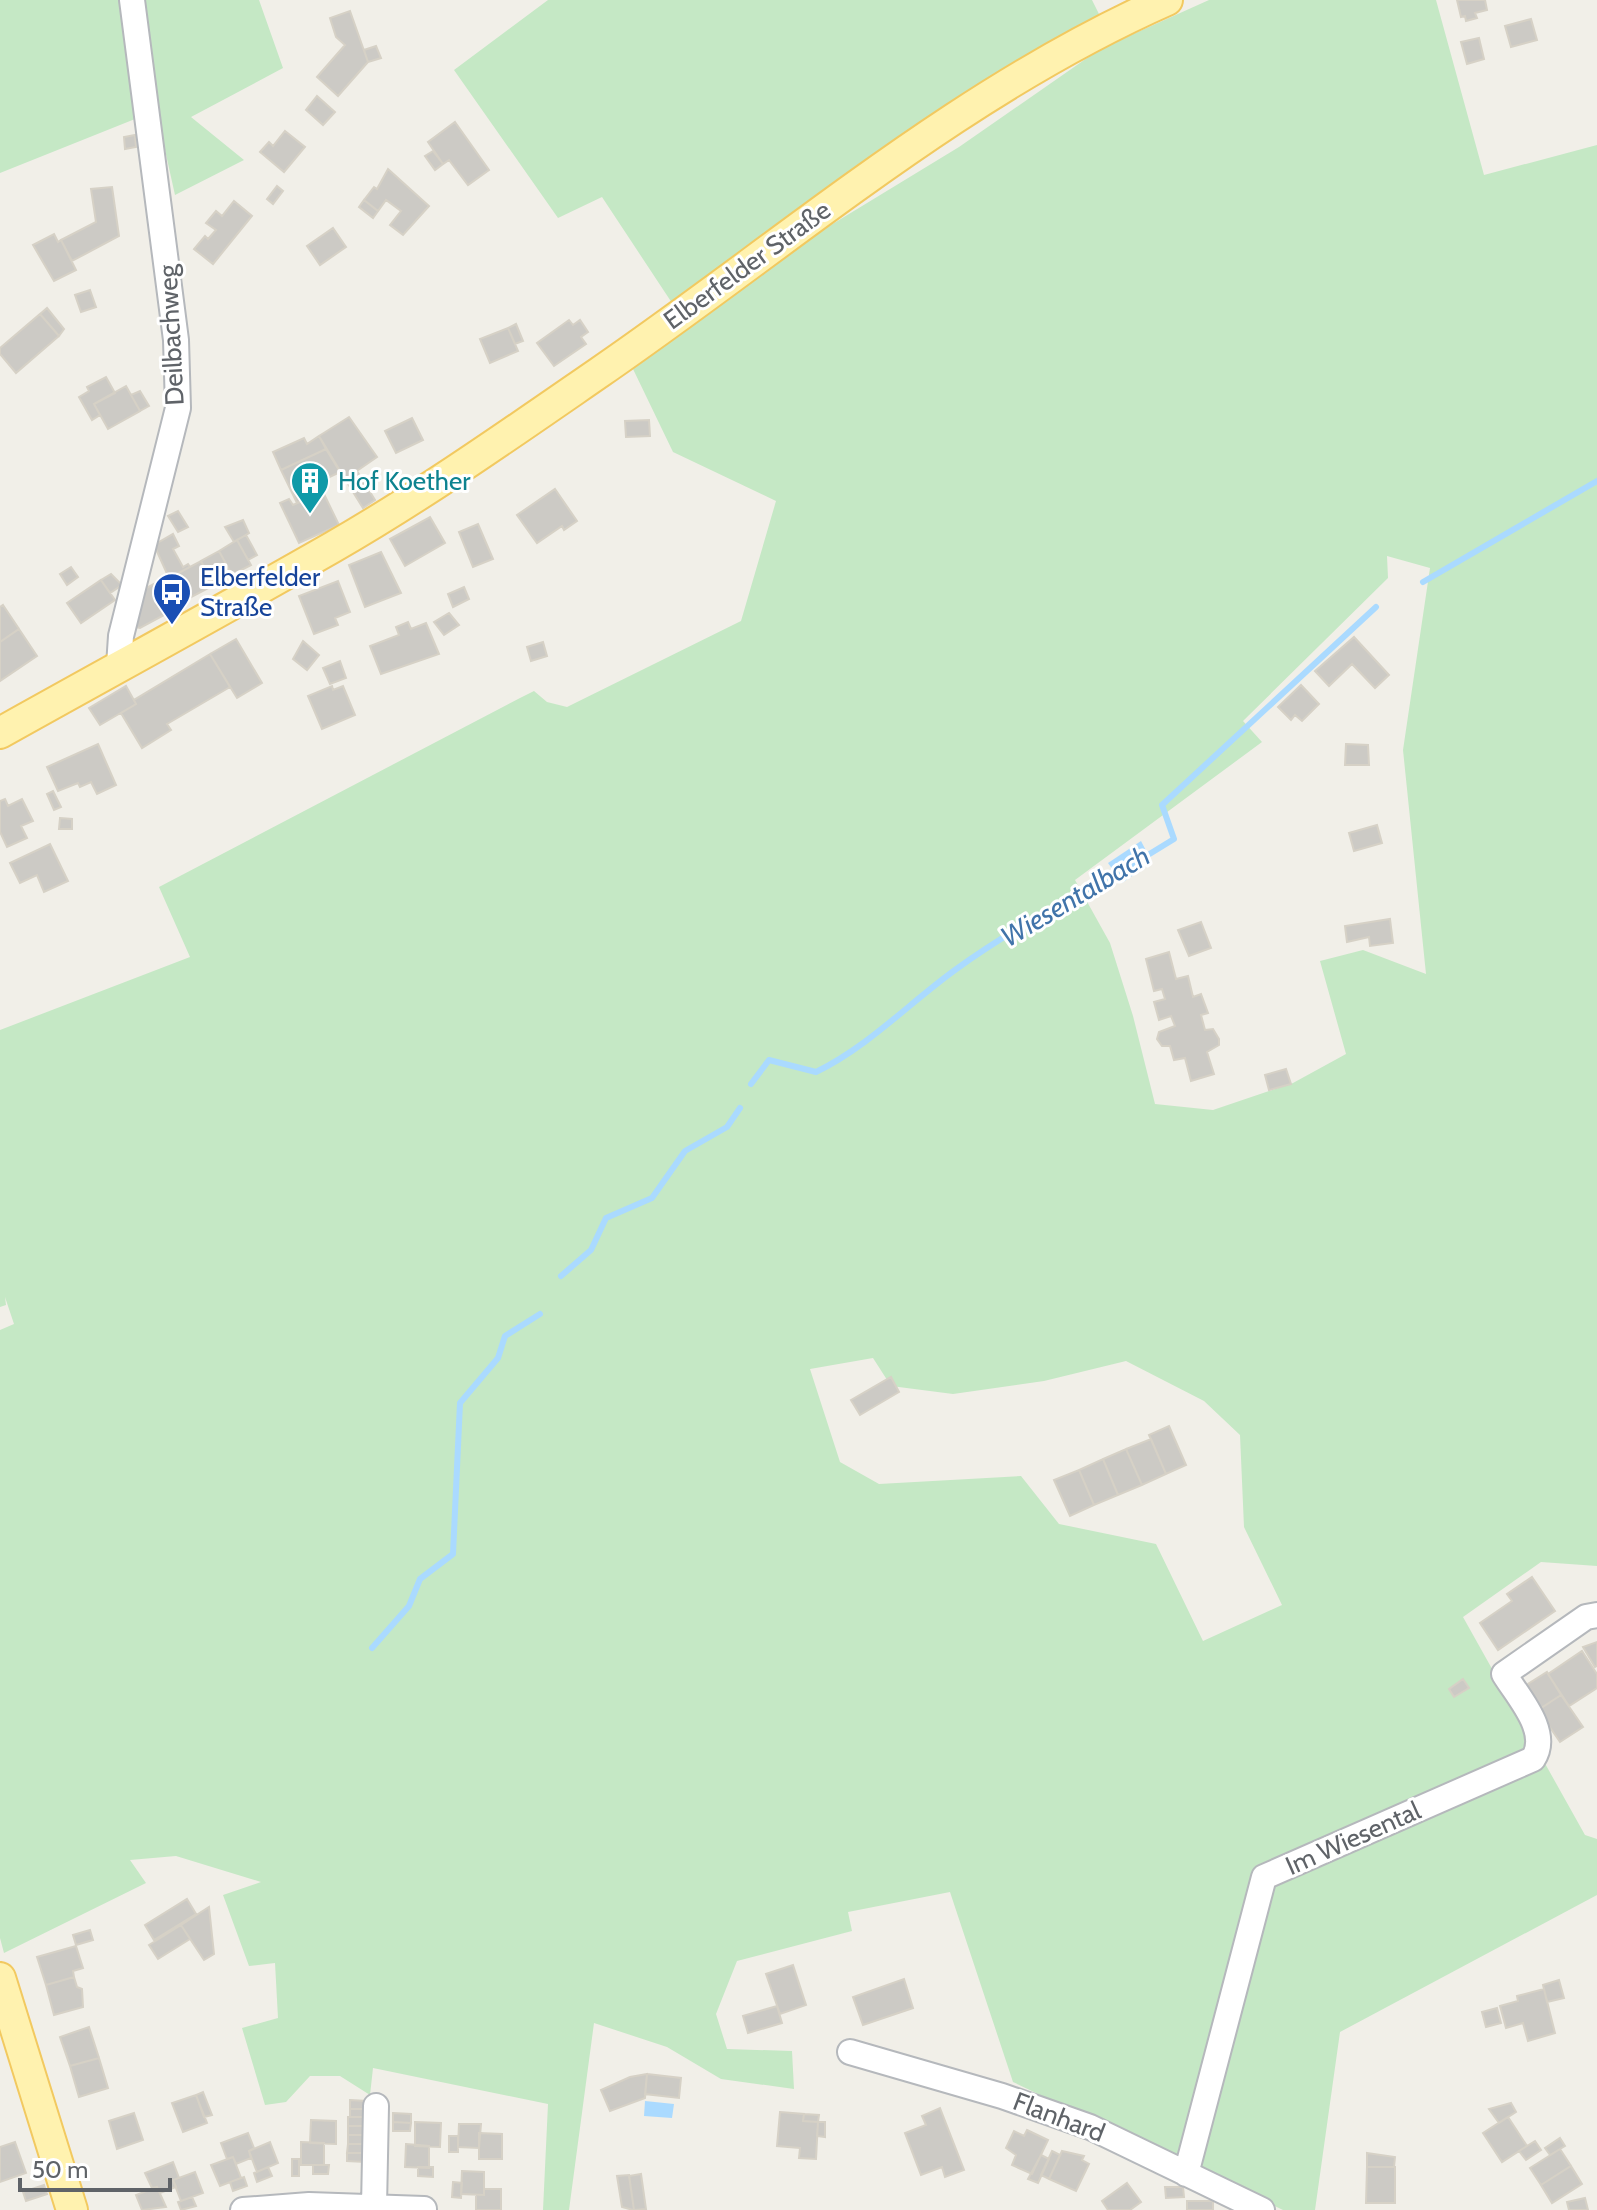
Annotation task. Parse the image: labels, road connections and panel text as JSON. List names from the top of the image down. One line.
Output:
{"streets":{"main road":["Elberfelder Straße"],"street":["Deilbachweg","Im Wiesental","Flanhard"]},"crossings":[["Elberfelder Straße","Deilbachweg"],["Im Wiesental","Flanhard"]],"water":["Wiesentalbach"],"places":{"building":["Hof Koether"],"bus stop":["Elberfelder Straße"]},"scale_bar":"50 m"}
